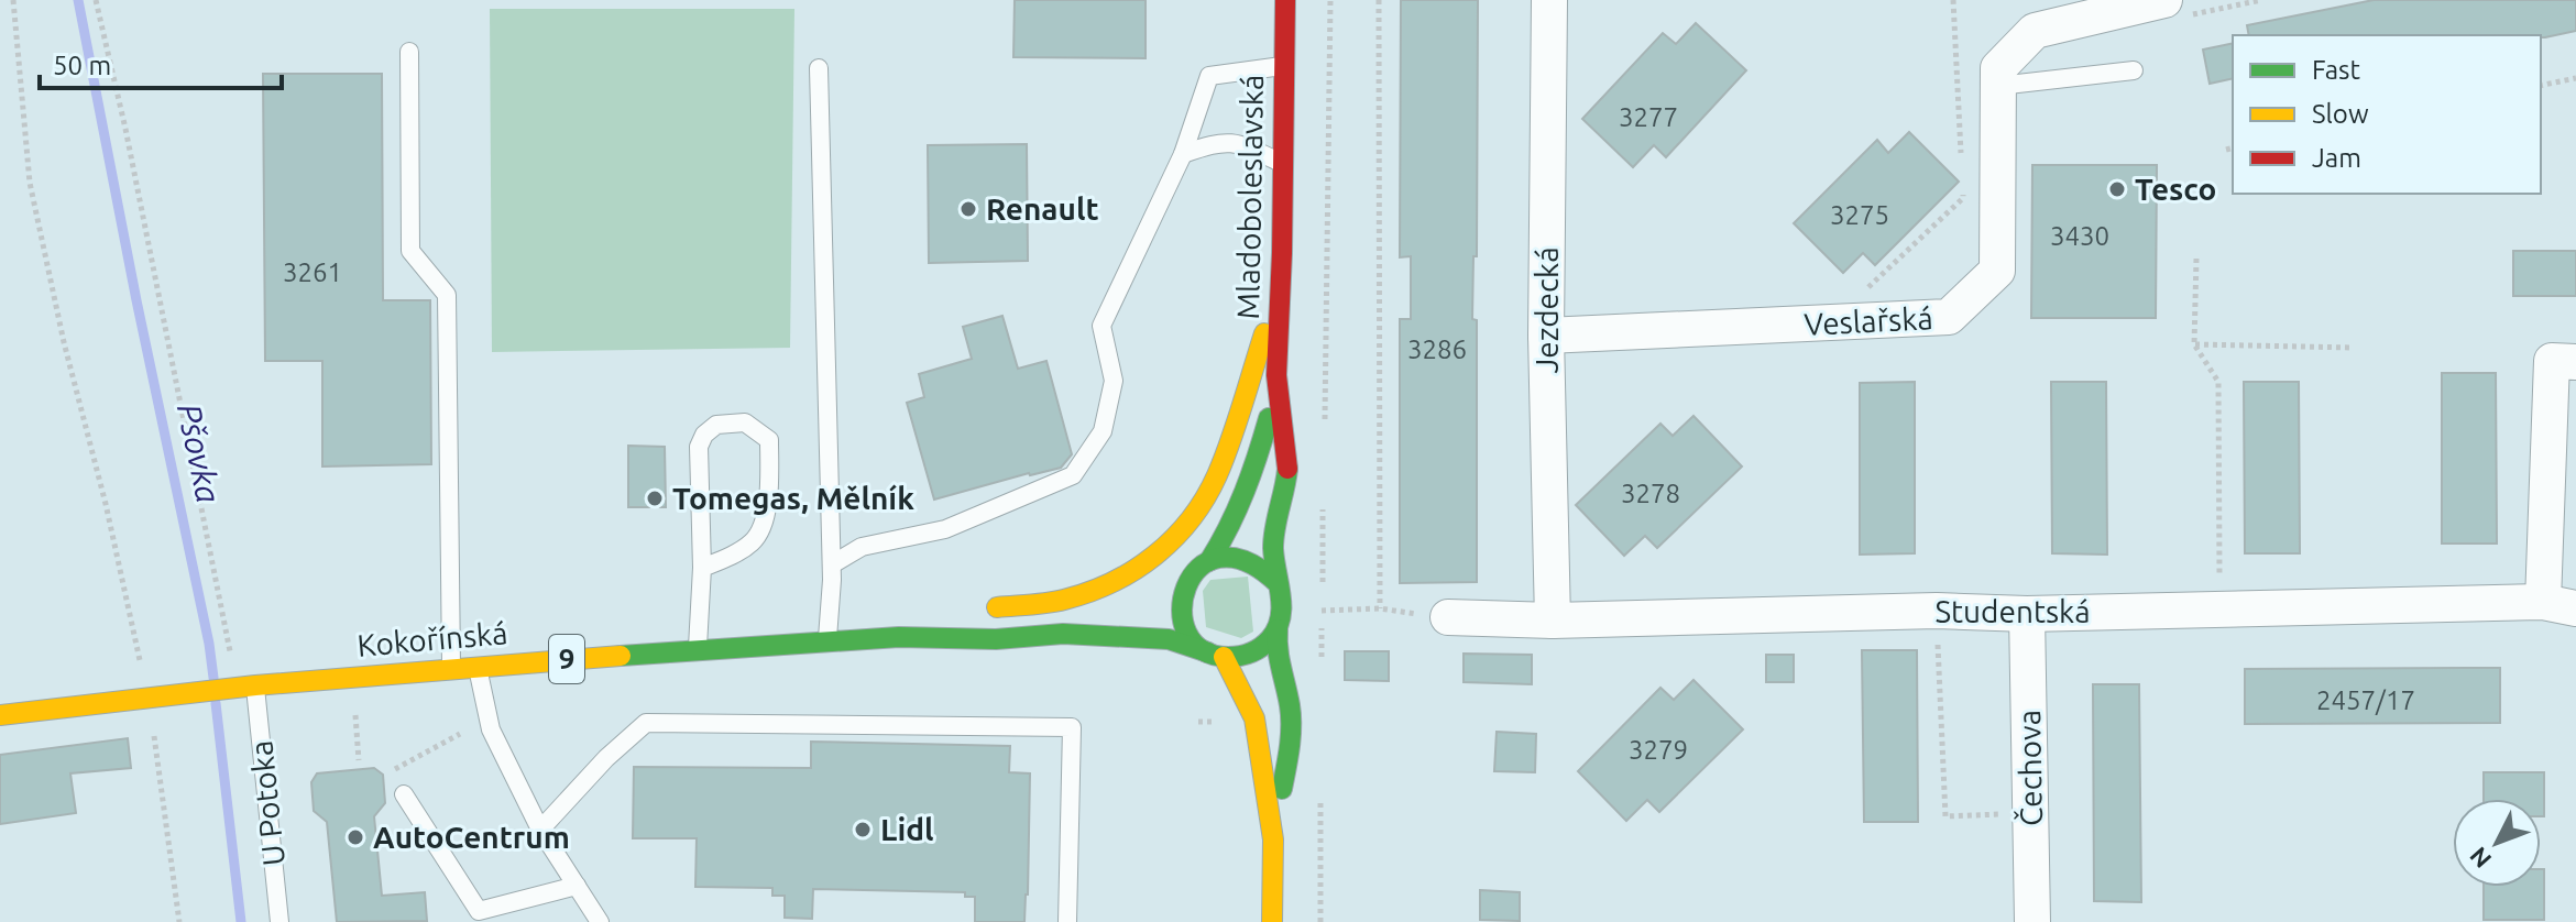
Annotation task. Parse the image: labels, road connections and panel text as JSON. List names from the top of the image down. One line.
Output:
{"streets":{"main road":["Mladoboleslavská","Kokořínská","9"],"street":["Jezdecká","Veslařská","Studentská","Čechova"],"lane":["U Potoka"]},"crossings":[["Mladoboleslavská","Kokořínská"],["Jezdecká","Veslařská"],["Jezdecká","Studentská"],["Studentská","Čechova"],["Kokořínská","9"],["Kokořínská","U Potoka"]],"water":["Pšovka"],"places":["Tesco","Renault","Tomegas, Mělník","Lidl","AutoCentrum"],"house_numbers":["3277","3275","3430","3261","3286","3278","2457/17","3279"],"legend":["Fast","Slow","Jam"],"scale_bar":"50 m","north":"bottom left"}
